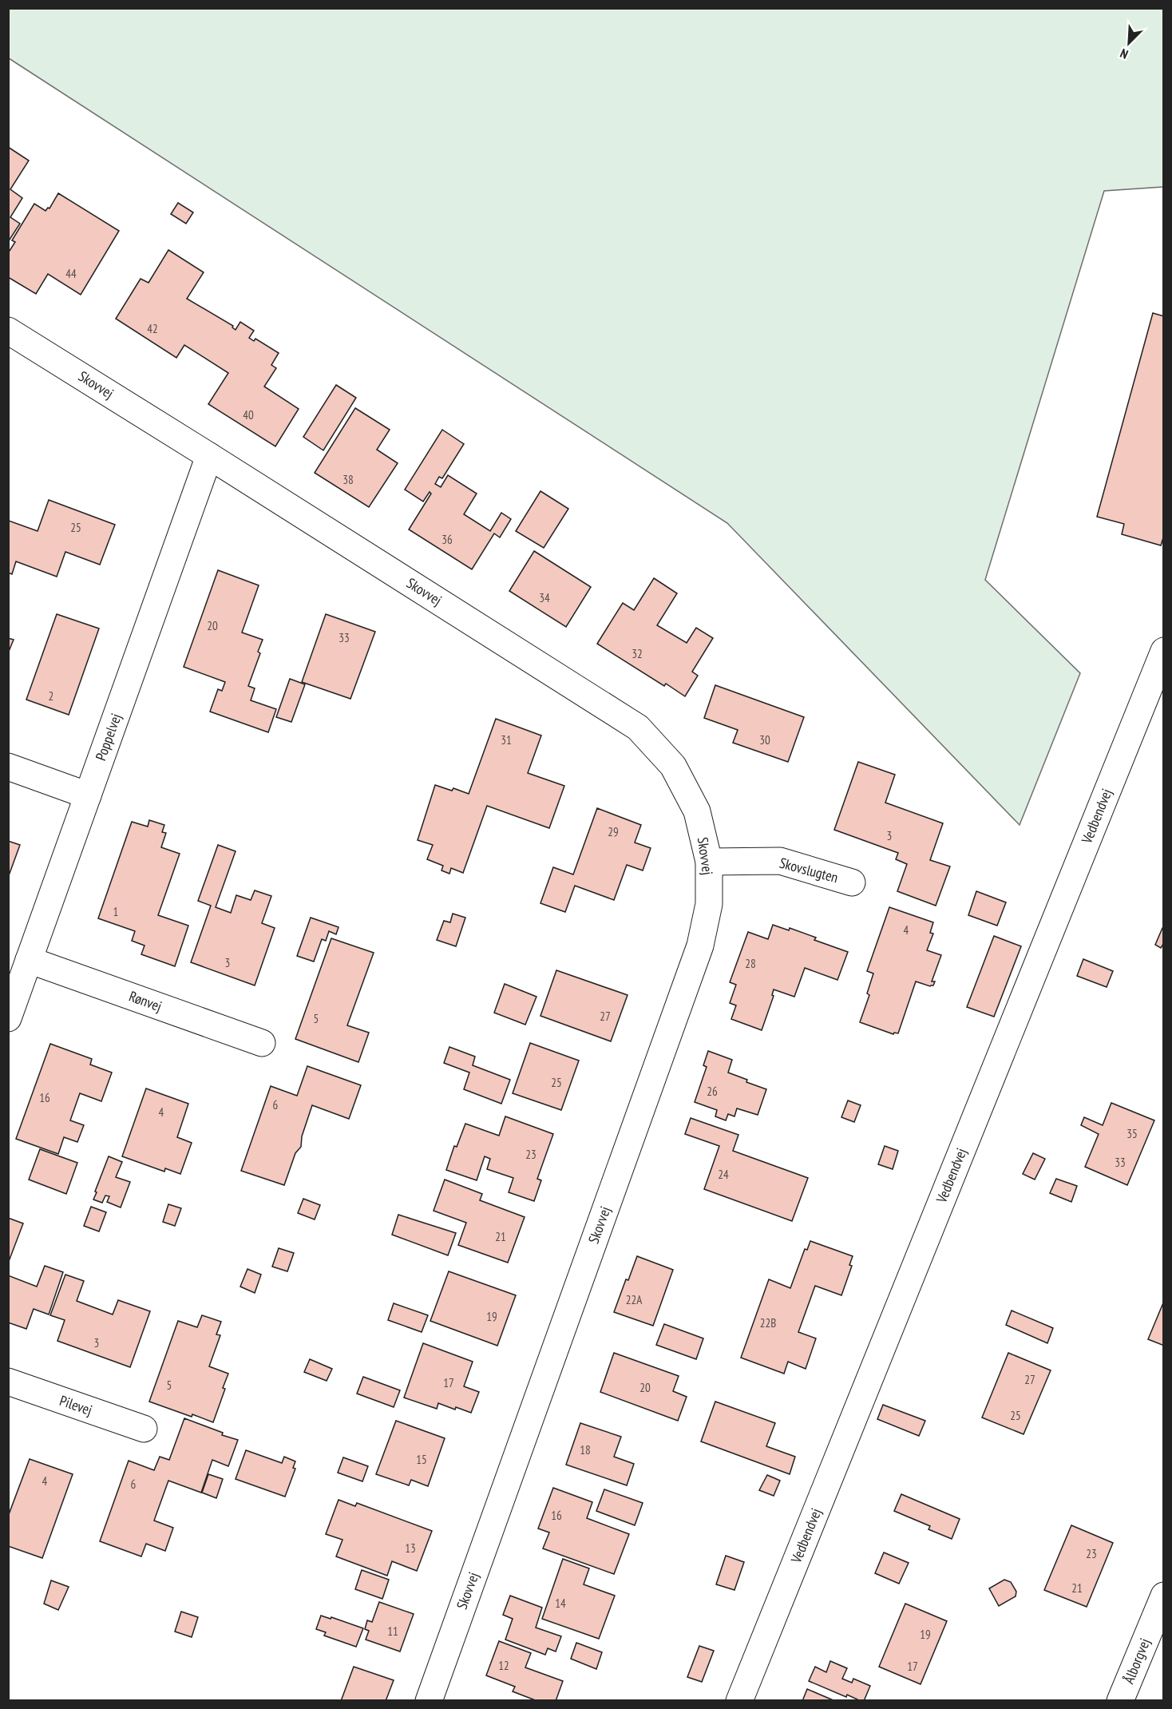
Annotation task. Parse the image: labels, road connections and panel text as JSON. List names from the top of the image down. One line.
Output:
{"streets":{"street":["Skovvej","Poppelvej","Vedbendvej","Skovslugten","Rønvej","Pilevej","Ålborgvej"]},"crossings":[["Skovvej","Poppelvej"],["Skovvej","Skovslugten"],["Poppelvej","Rønvej"]],"house_numbers":["44","42","40","38","25","36","34","20","33","32","2","31","30","29","3","1","4","3","28","27","5","25","26","16","6","4","35","23","33","24","21","22A","19","22B","3","27","17","5","20","25","18","15","4","6","16","13","23","21","14","11","19","12","17"],"north":"bottom left"}
